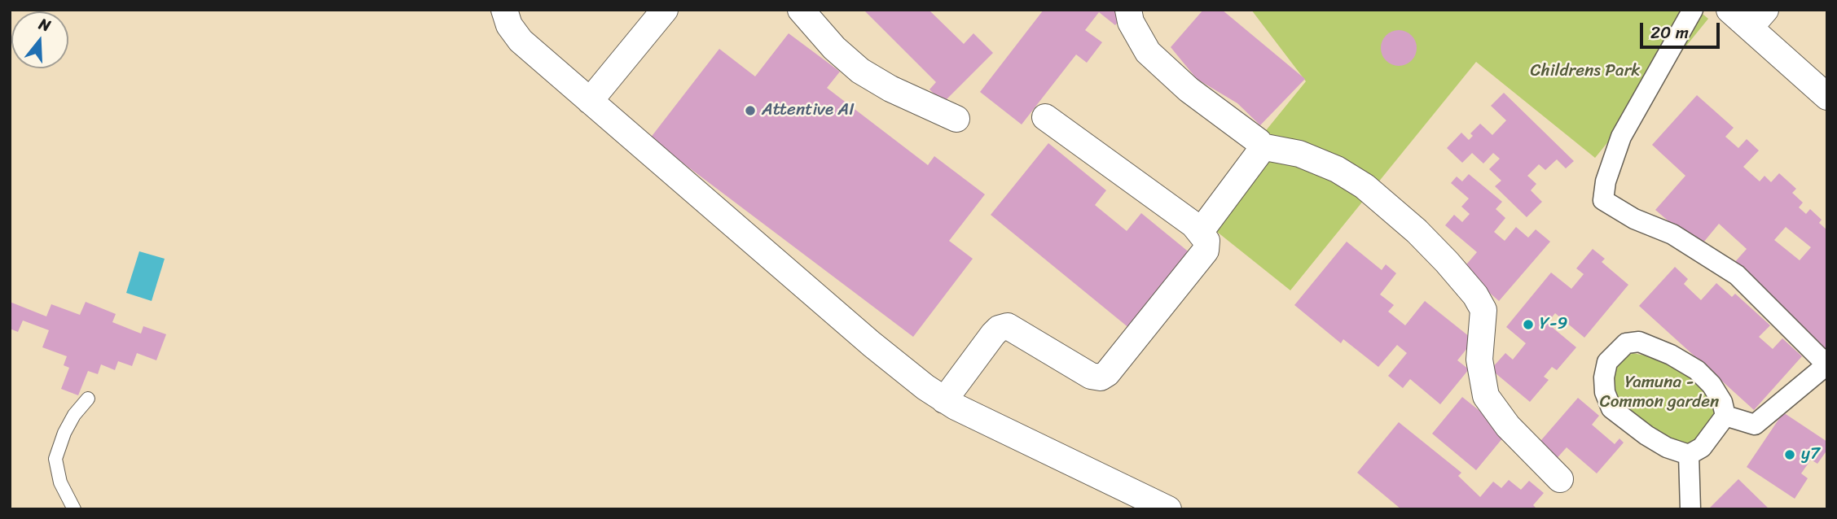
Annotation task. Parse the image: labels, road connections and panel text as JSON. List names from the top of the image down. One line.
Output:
{"parks":["Childrens Park","Yamuna - Common garden"],"places":["Attentive AI","Y-9","y7"],"scale_bar":"20 m","north":"top"}
